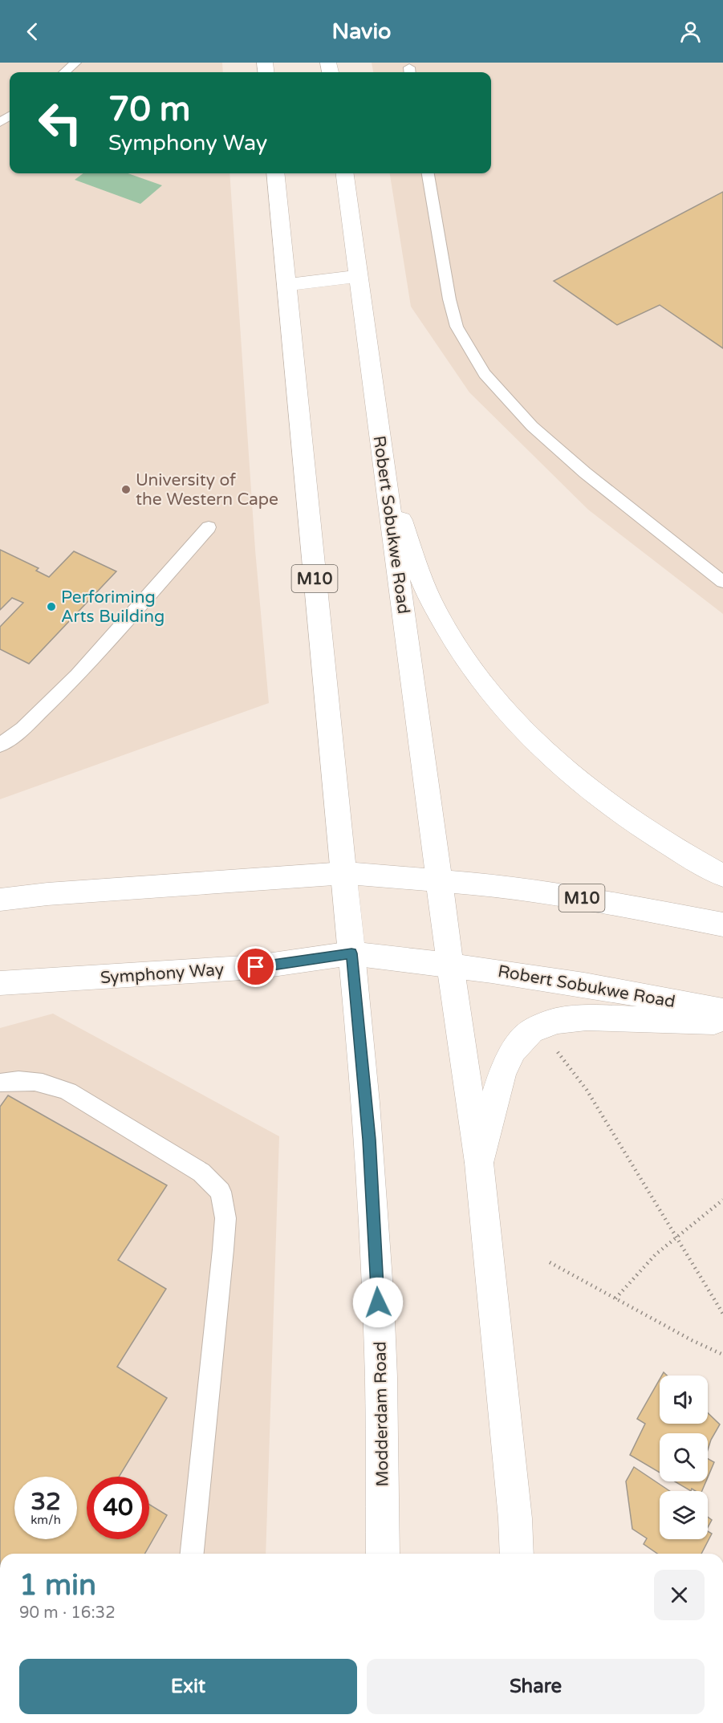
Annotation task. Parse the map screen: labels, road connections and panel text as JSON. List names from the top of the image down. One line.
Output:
{"streets":{"main road":["Robert Sobukwe Road","M10","Symphony Way","Modderdam Road"]},"crossings":[["Robert Sobukwe Road","M10"],["Robert Sobukwe Road","Symphony Way"],["Robert Sobukwe Road","Modderdam Road"],["M10","Symphony Way"],["M10","Modderdam Road"],["Symphony Way","Modderdam Road"]],"places":["University of the Western Cape","Perforiming Arts Building"],"page":{"header":"Navio","turn":["70 m","Symphony Way"],"speed":"32 km/h","limit":"40","heading":["1 min","90 m · 16:32"],"buttons":["Exit","Share"]}}
